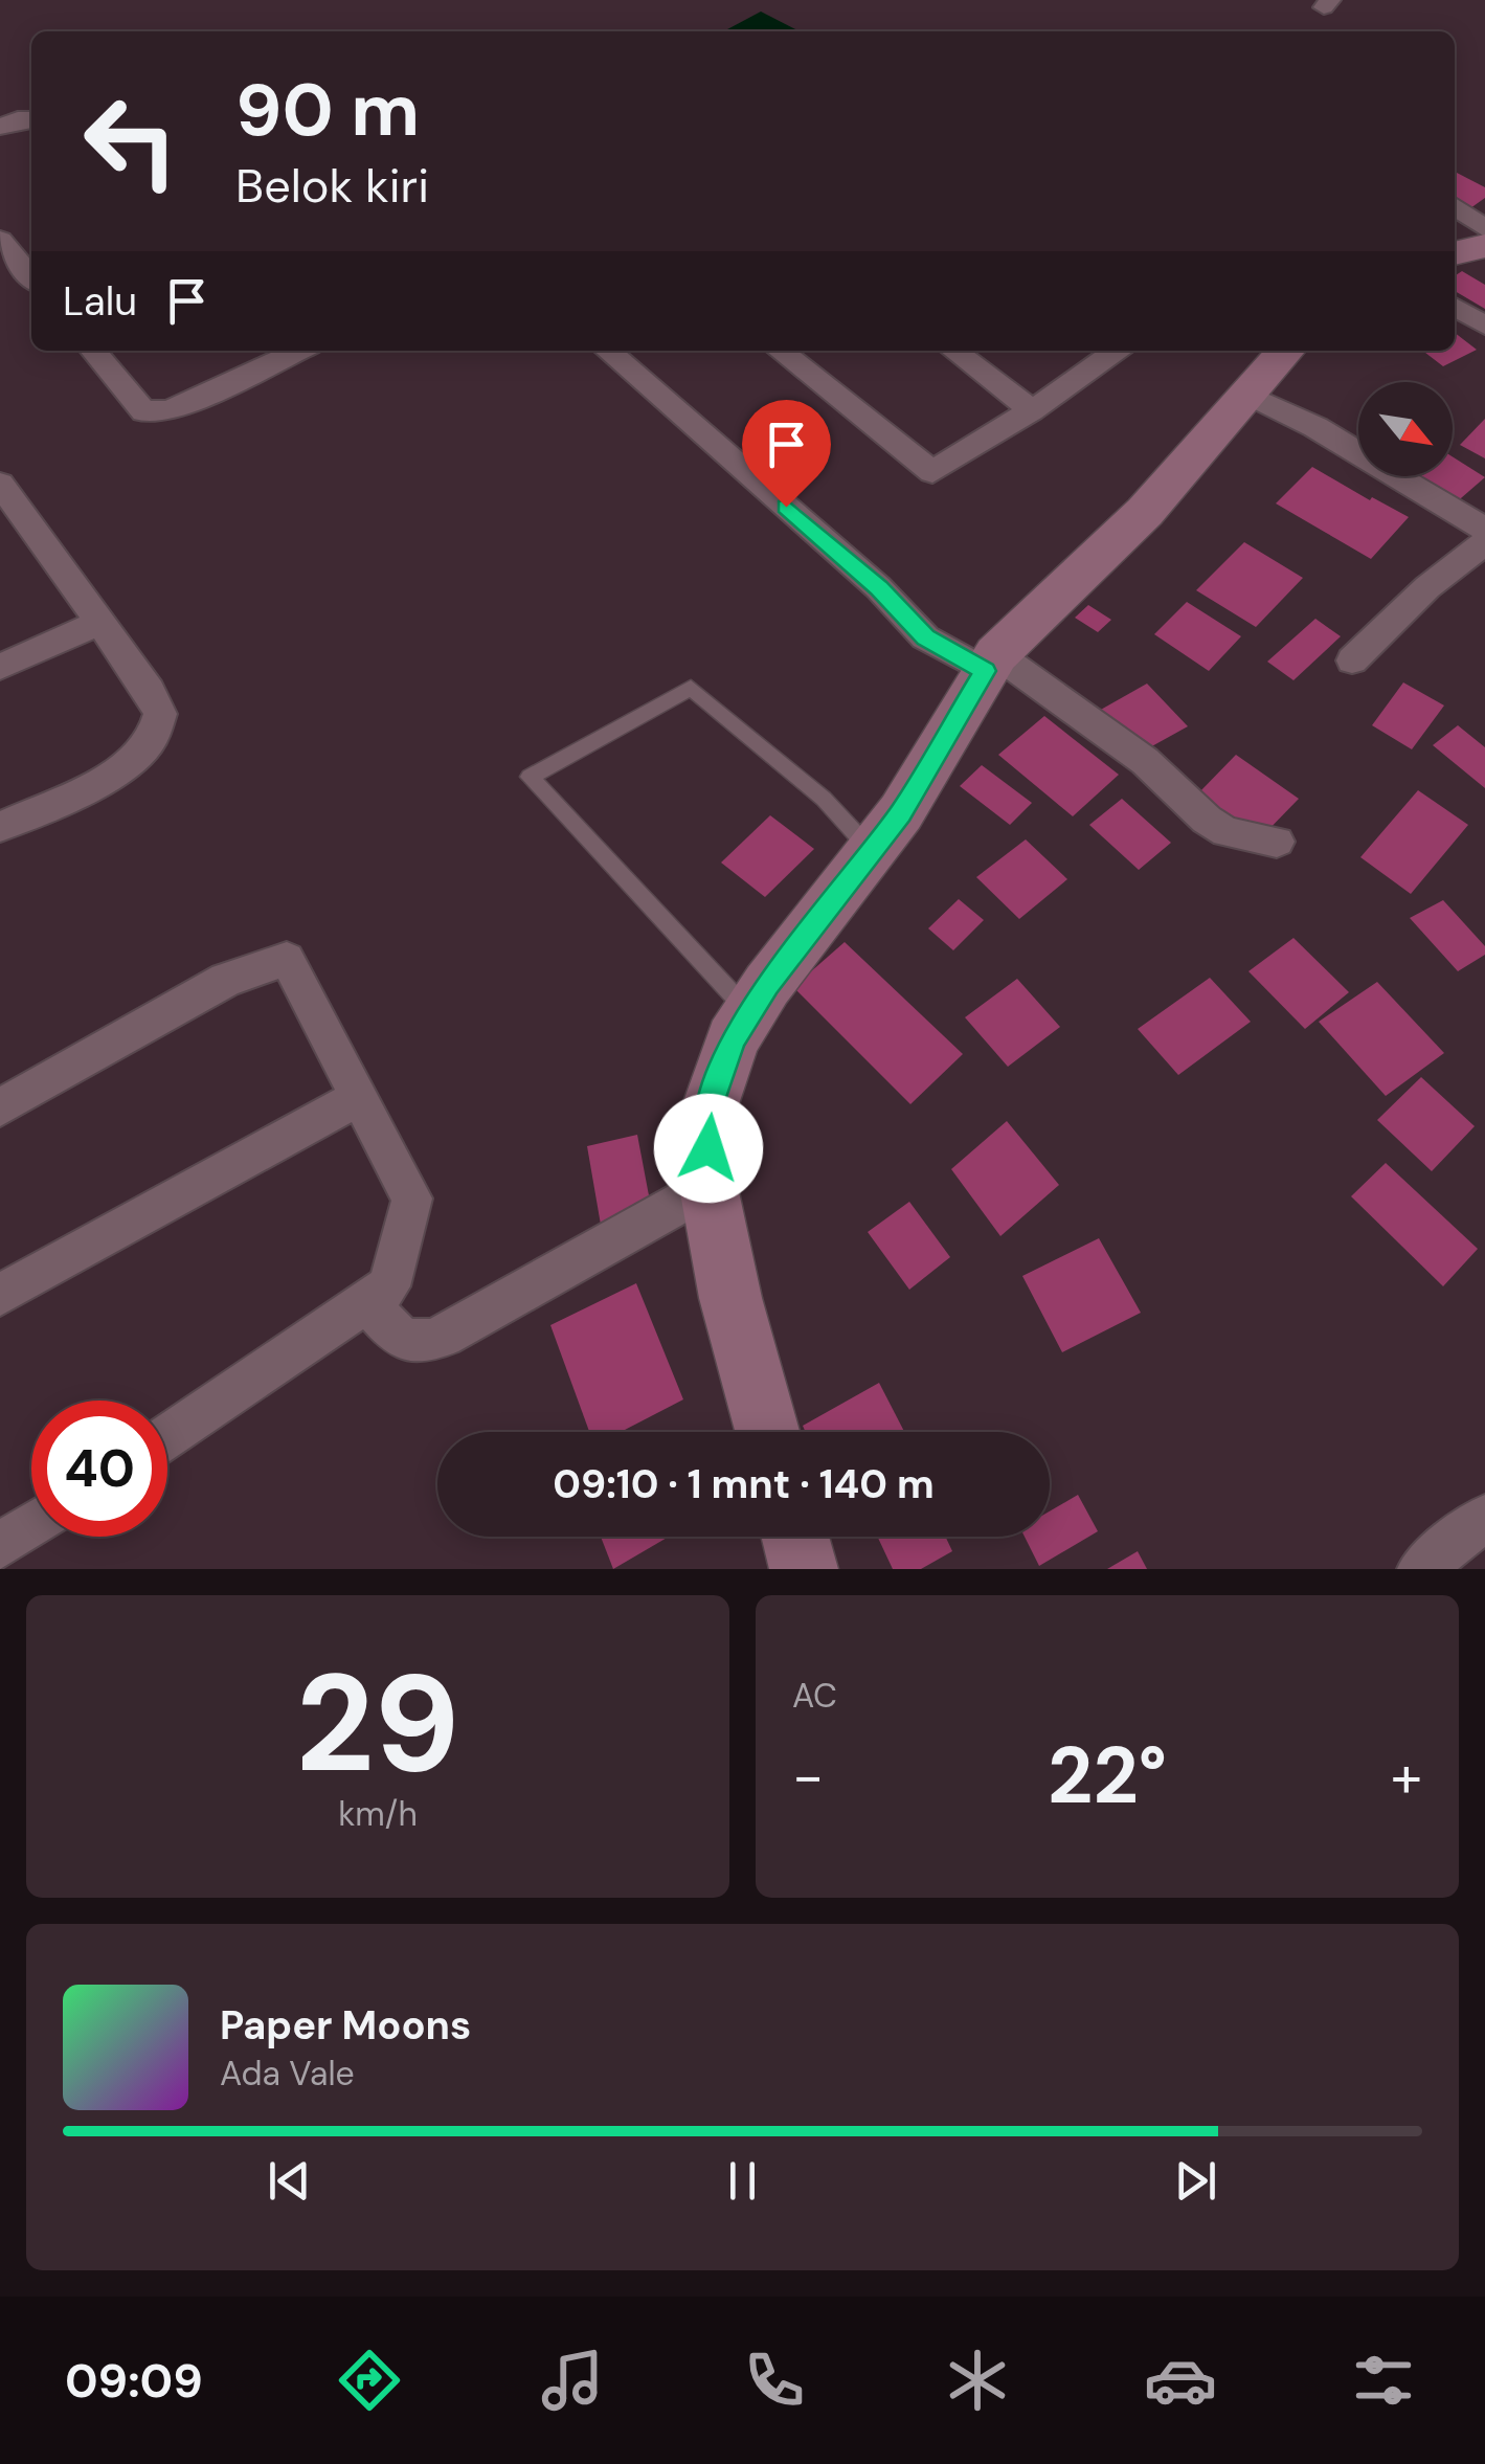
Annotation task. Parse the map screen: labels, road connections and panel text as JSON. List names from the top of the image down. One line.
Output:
{"north":"bottom right","page":{"turn":["90 m","Belok kiri"],"then":"Lalu","limit":"40","trip":"09:10 · 1 mnt · 140 m","tile":[["29","km/h"],"AC"],"heat":["−","22°","+"],"song":["Paper Moons","Ada Vale"],"tabs":"09:09"}}
